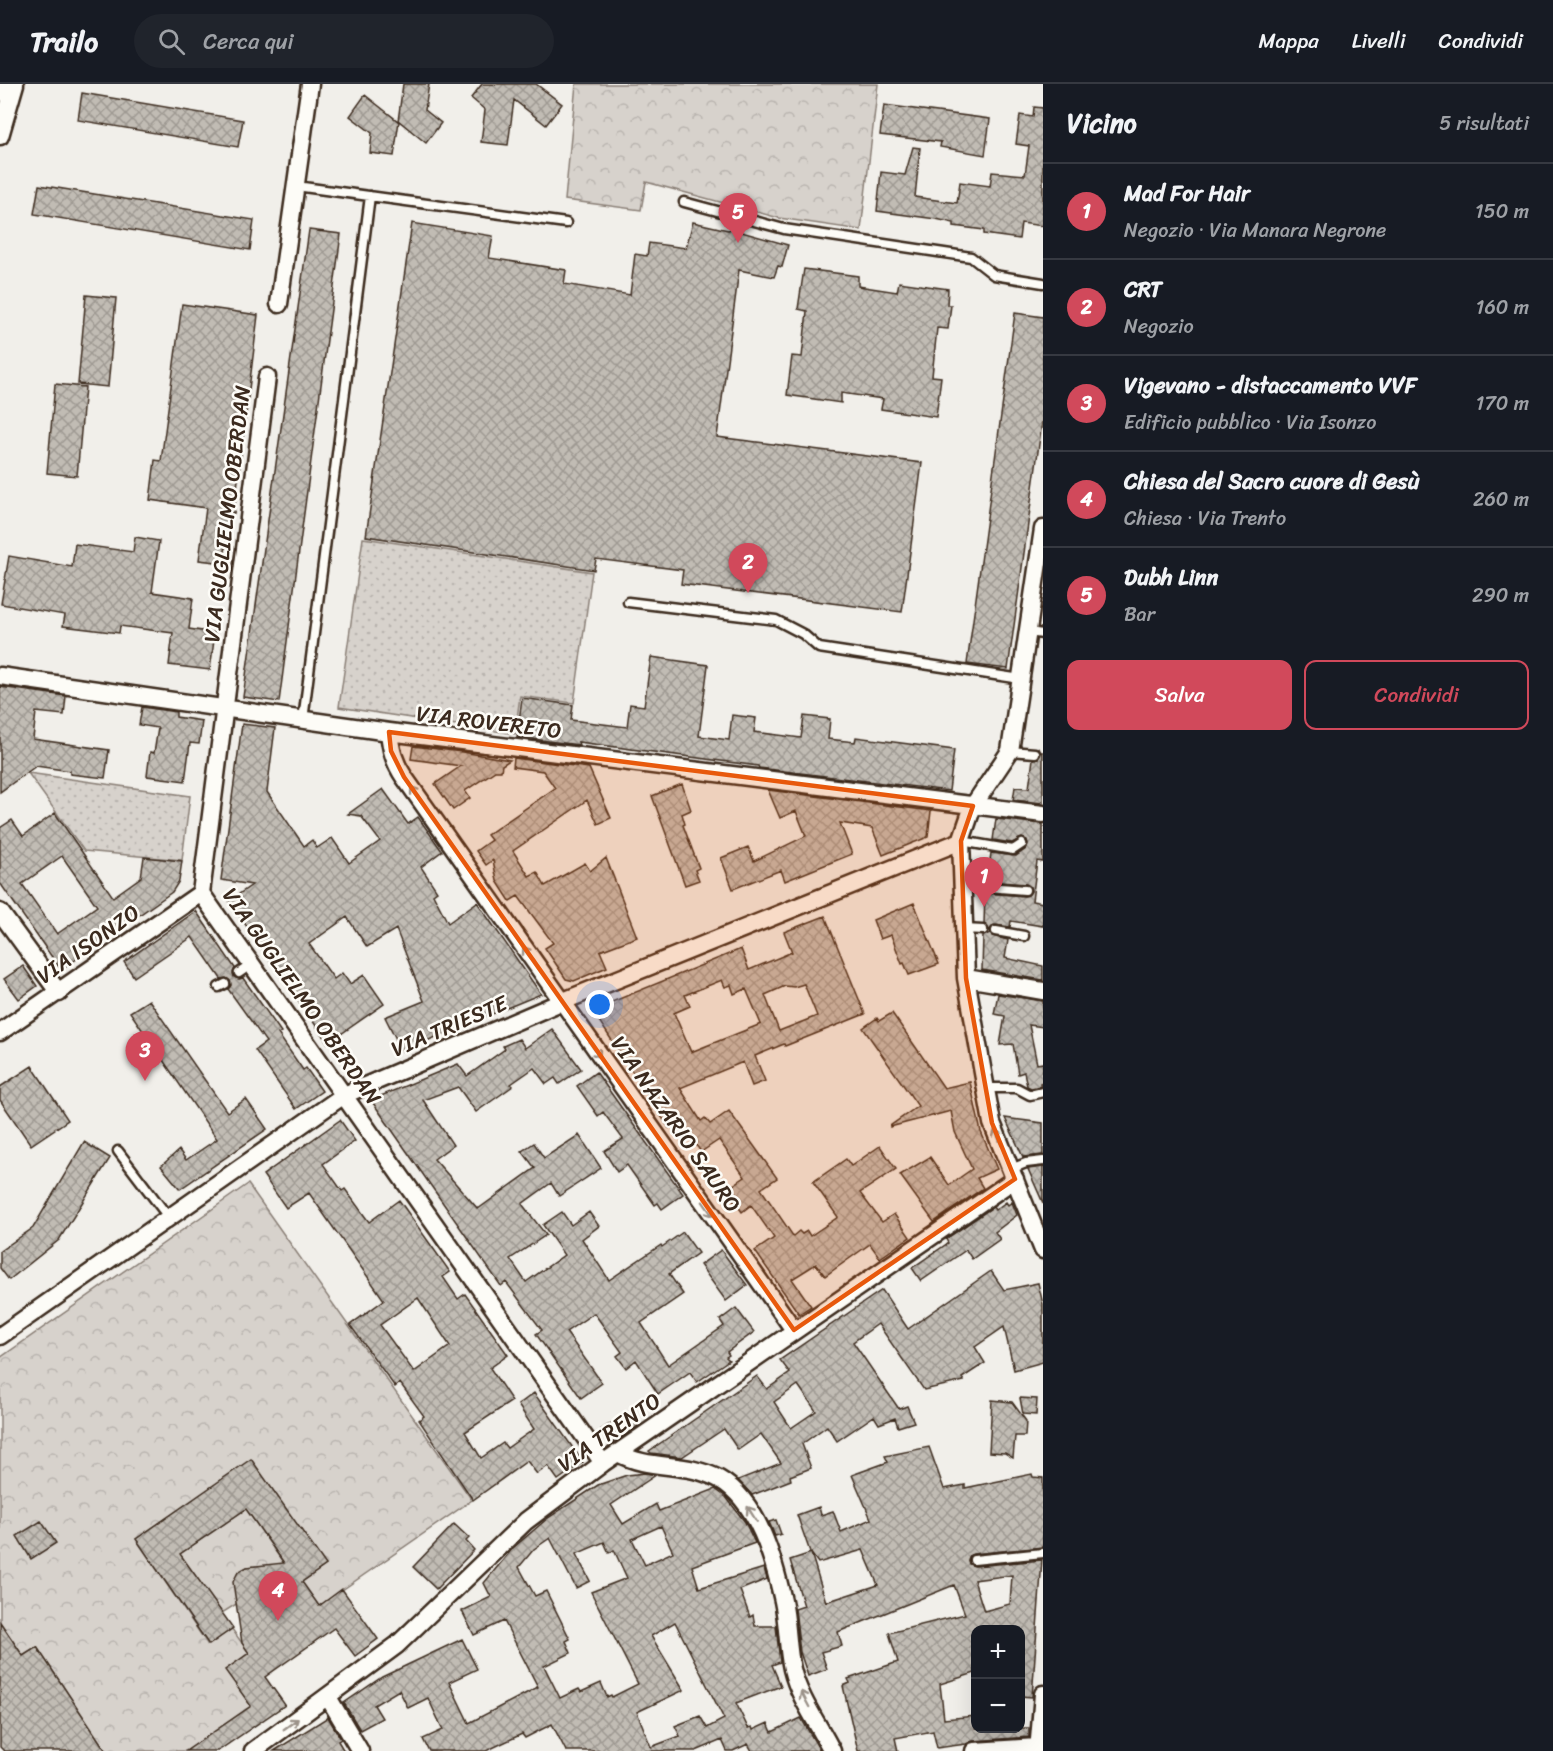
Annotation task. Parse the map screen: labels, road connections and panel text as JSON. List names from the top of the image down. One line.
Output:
{"streets":{"street":["VIA GUGLIELMO OBERDAN","VIA ROVERETO","VIA ISONZO","VIA TRIESTE","VIA NAZARIO SAURO","VIA TRENTO"]},"crossings":[["VIA GUGLIELMO OBERDAN","VIA ROVERETO"],["VIA GUGLIELMO OBERDAN","VIA ISONZO"],["VIA GUGLIELMO OBERDAN","VIA TRIESTE"],["VIA GUGLIELMO OBERDAN","VIA TRENTO"],["VIA ROVERETO","VIA NAZARIO SAURO"],["VIA TRIESTE","VIA NAZARIO SAURO"],["VIA NAZARIO SAURO","VIA TRENTO"]],"page":{"header":"Trailo","search":"Cerca qui","nav":["Mappa","Livelli","Condividi"],"heading":["Vicino","5 risultati"],"list":[{"mark":"1","name":"Mad For Hair","note":"Negozio · Via Manara Negrone","value":"150 m"},{"mark":"2","name":"CRT","note":"Negozio","value":"160 m"},{"mark":"3","name":"Vigevano - distaccamento VVF","note":"Edificio pubblico · Via Isonzo","value":"170 m"},{"mark":"4","name":"Chiesa del Sacro cuore di Gesù","note":"Chiesa · Via Trento","value":"260 m"},{"mark":"5","name":"Dubh Linn","note":"Bar","value":"290 m"}],"pins":["5","2","1","3","4"],"buttons":["Salva","Condividi"],"map_buttons":["+","−"]}}
